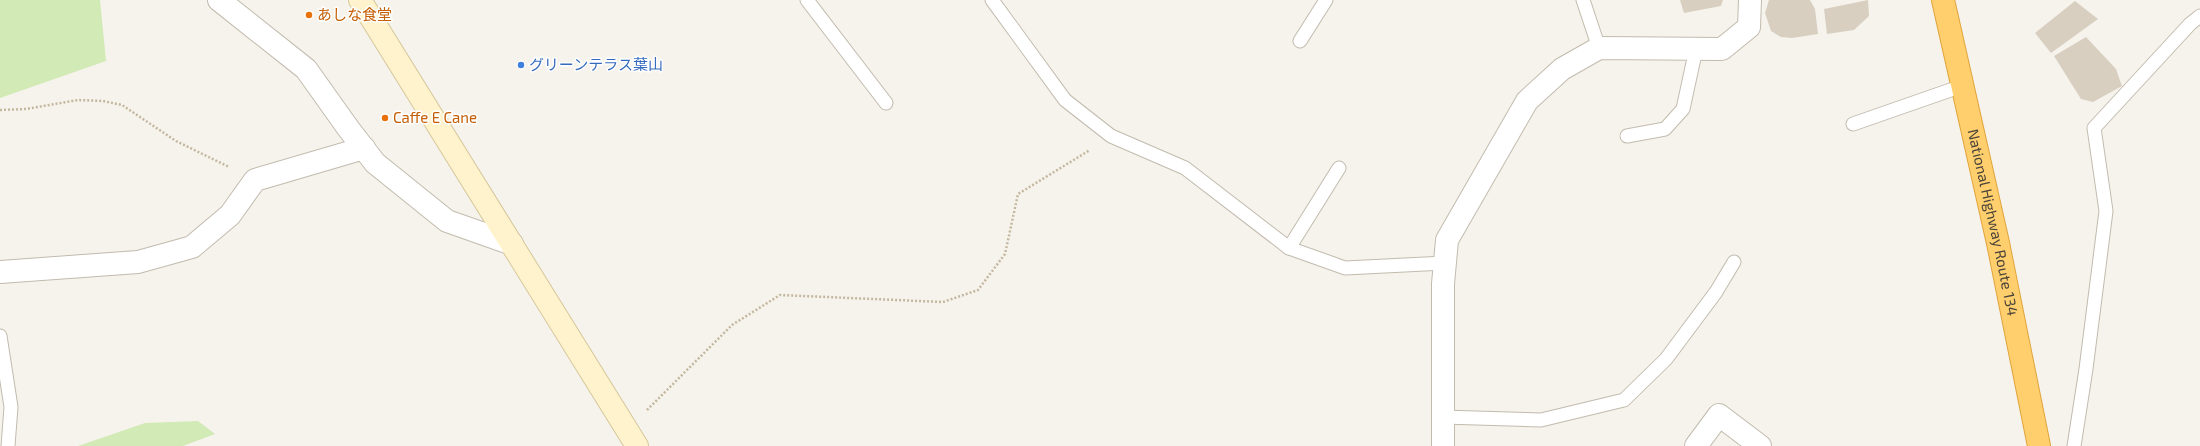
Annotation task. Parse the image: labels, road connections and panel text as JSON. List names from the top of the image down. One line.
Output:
{"streets":{"highway":["National Highway Route 134"]},"places":["あしな食堂","グリーンテラス葉山","Caffe E Cane"]}
